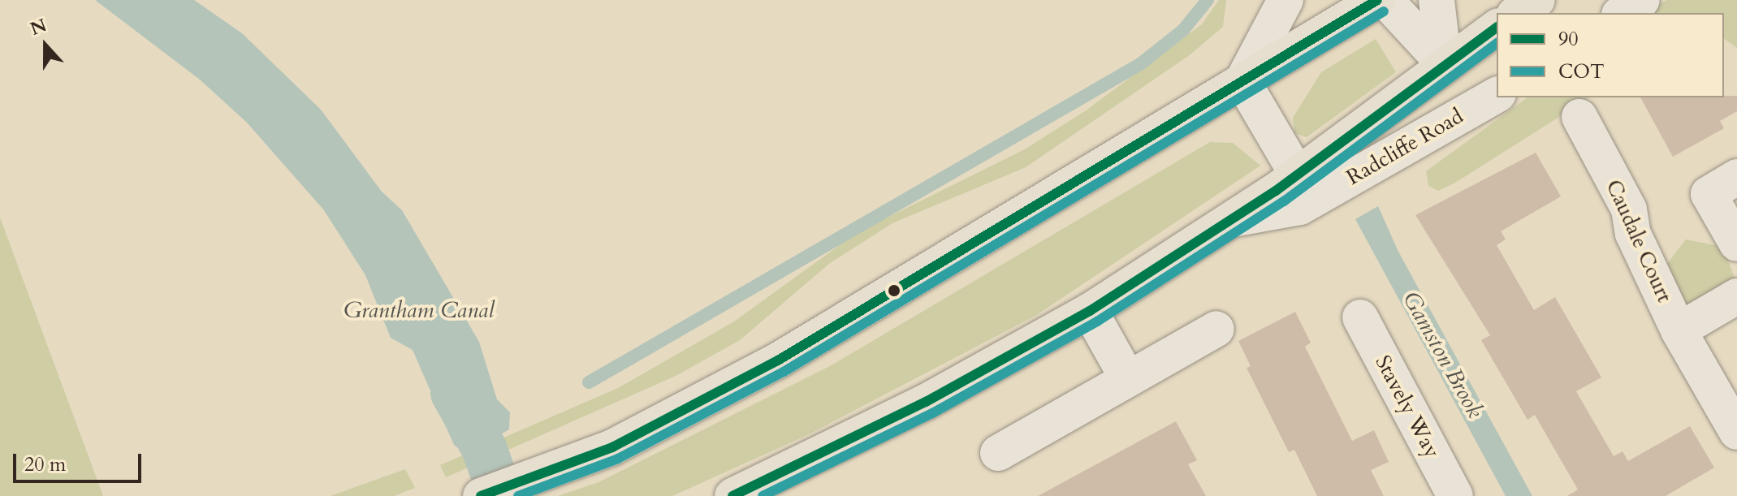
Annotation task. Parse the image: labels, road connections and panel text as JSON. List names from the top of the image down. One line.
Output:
{"streets":{"highway":["Radcliffe Road"],"street":["Caudale Court","Stavely Way"]},"water":["Grantham Canal","Gamston Brook"],"lines":["transit line 90","transit line COT"],"legend":["90","COT"],"scale_bar":"20 m","north":"top"}
